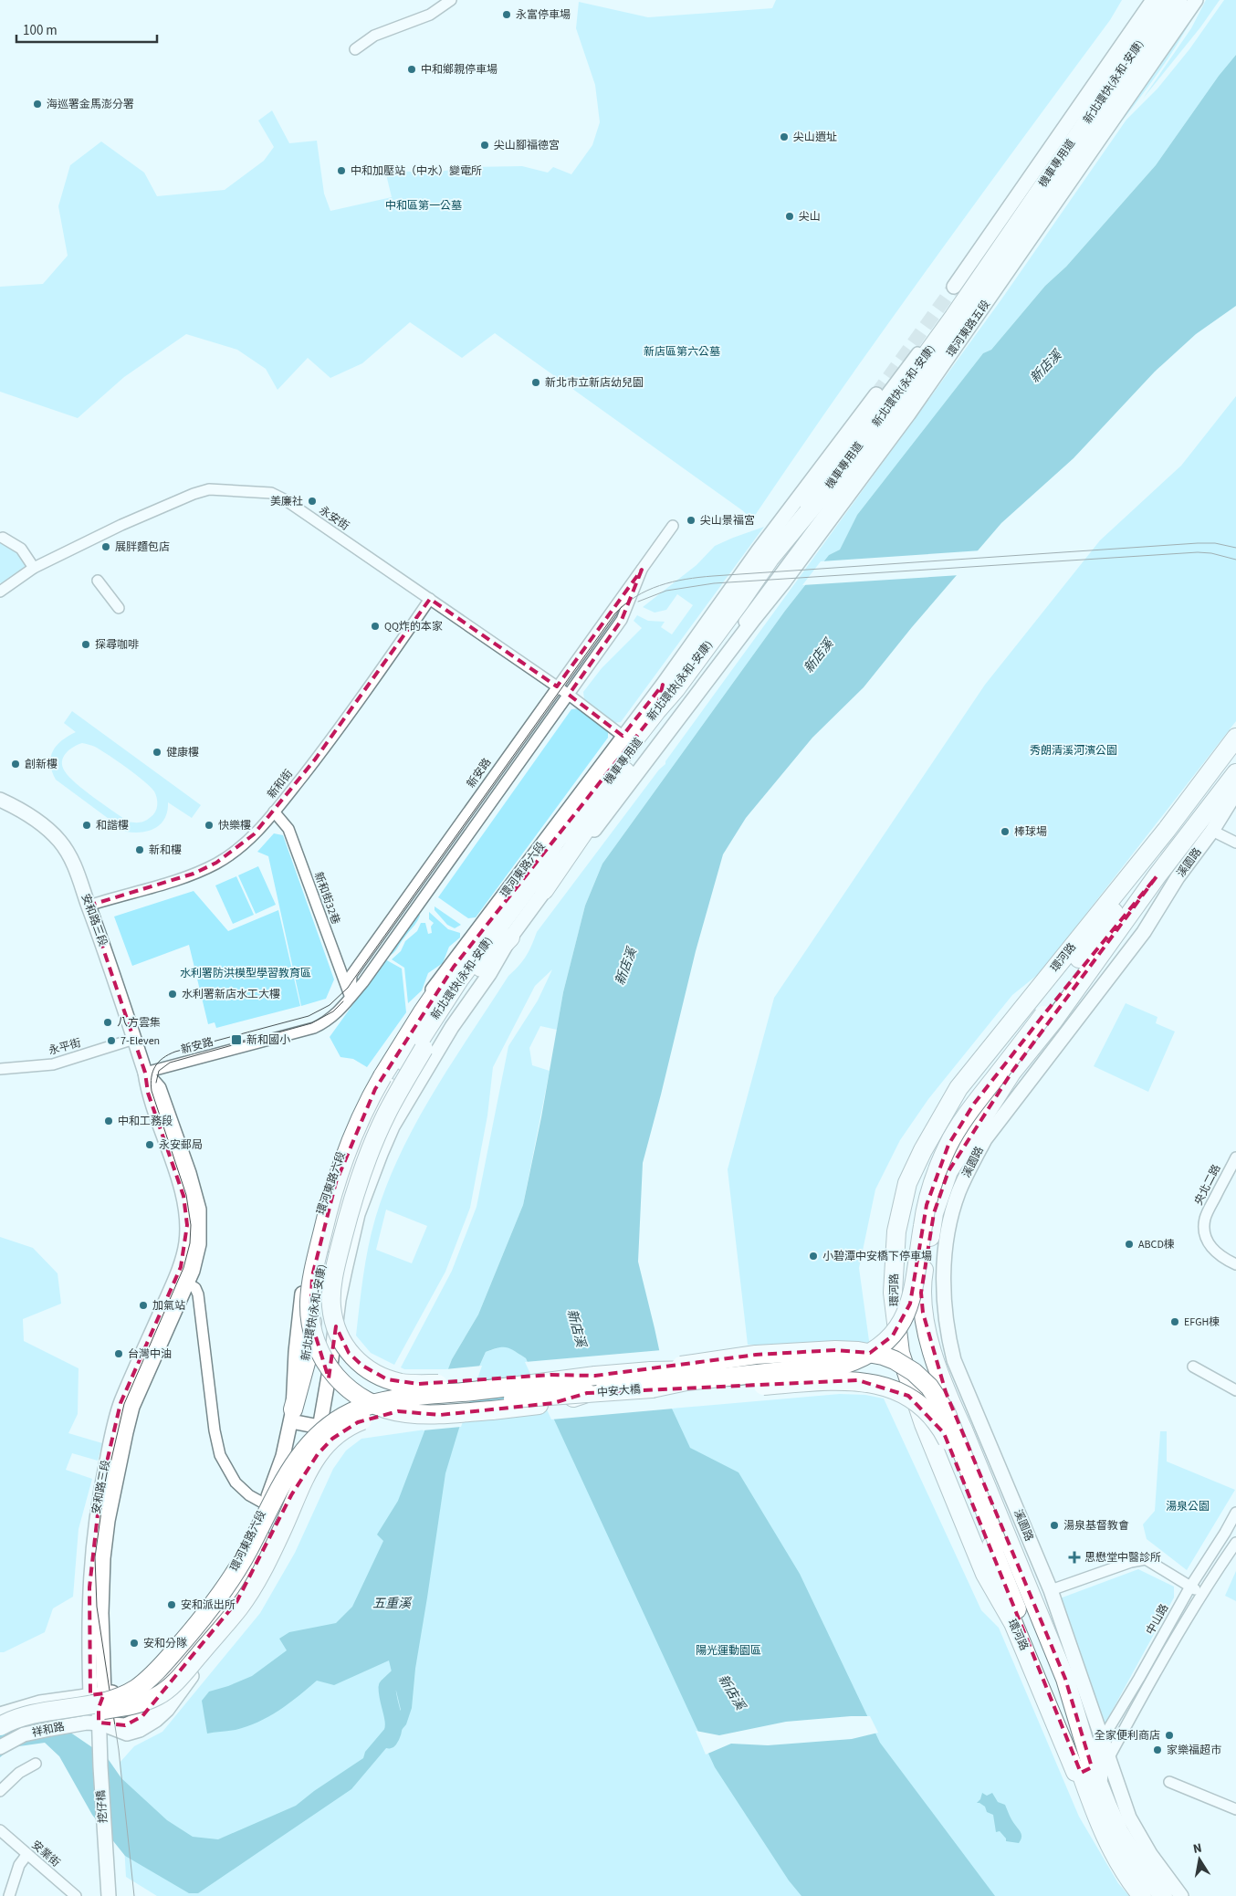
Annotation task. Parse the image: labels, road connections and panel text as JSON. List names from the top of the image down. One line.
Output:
{"streets":{"highway":["新北環快(永和-安康)","環河路","中安大橋"],"main road":["環河東路五段","溪園路","環河東路六段","安和路三段","祥和路","挖仔橋"],"street":["機車專用道","永安街","新安路","新和街","新和街32巷","永平街","央北二路","中山路","安業街"]},"crossings":[["新北環快(永和-安康)","機車專用道"],["新北環快(永和-安康)","環河東路五段"],["新北環快(永和-安康)","環河東路六段"],["機車專用道","環河東路五段"],["永安街","新安路"],["永安街","新和街"],["永安街","環河東路六段"],["新安路","新和街32巷"],["新安路","安和路三段"],["新和街","新和街32巷"],["新和街","安和路三段"],["溪園路","中山路"],["環河東路六段","安和路三段"],["環河東路六段","祥和路"],["安和路三段","永平街"],["安和路三段","祥和路"],["安和路三段","挖仔橋"]],"water":["新店溪","五重溪"],"parks":["中和區第一公墓","新店區第六公墓","秀朗清溪河濱公園","水利署防洪模型學習教育區","湯泉公園","陽光運動園區"],"places":{"other":["永富停車場","中和鄉親停車場","海巡署金馬澎分署","尖山遺址","尖山腳福德宮","中和加壓站（中水）變電所","尖山","新北市立新店幼兒園","美廉社","尖山景福宮","展胖麵包店","QQ炸的本家","探尋咖啡","健康樓","創新樓","和諧樓","快樂樓","棒球場","新和樓","水利署新店水工大樓","八方雲集","7-Eleven","中和工務段","永安郵局","ABCD棟","小碧潭中安橋下停車場","加氣站","EFGH棟","台灣中油","湯泉基督教會","安和派出所","安和分隊","全家便利商店","家樂福超市"],"transit":["新和國小"],"health":["思懋堂中醫診所"]},"scale_bar":"100 m","north":"top"}
